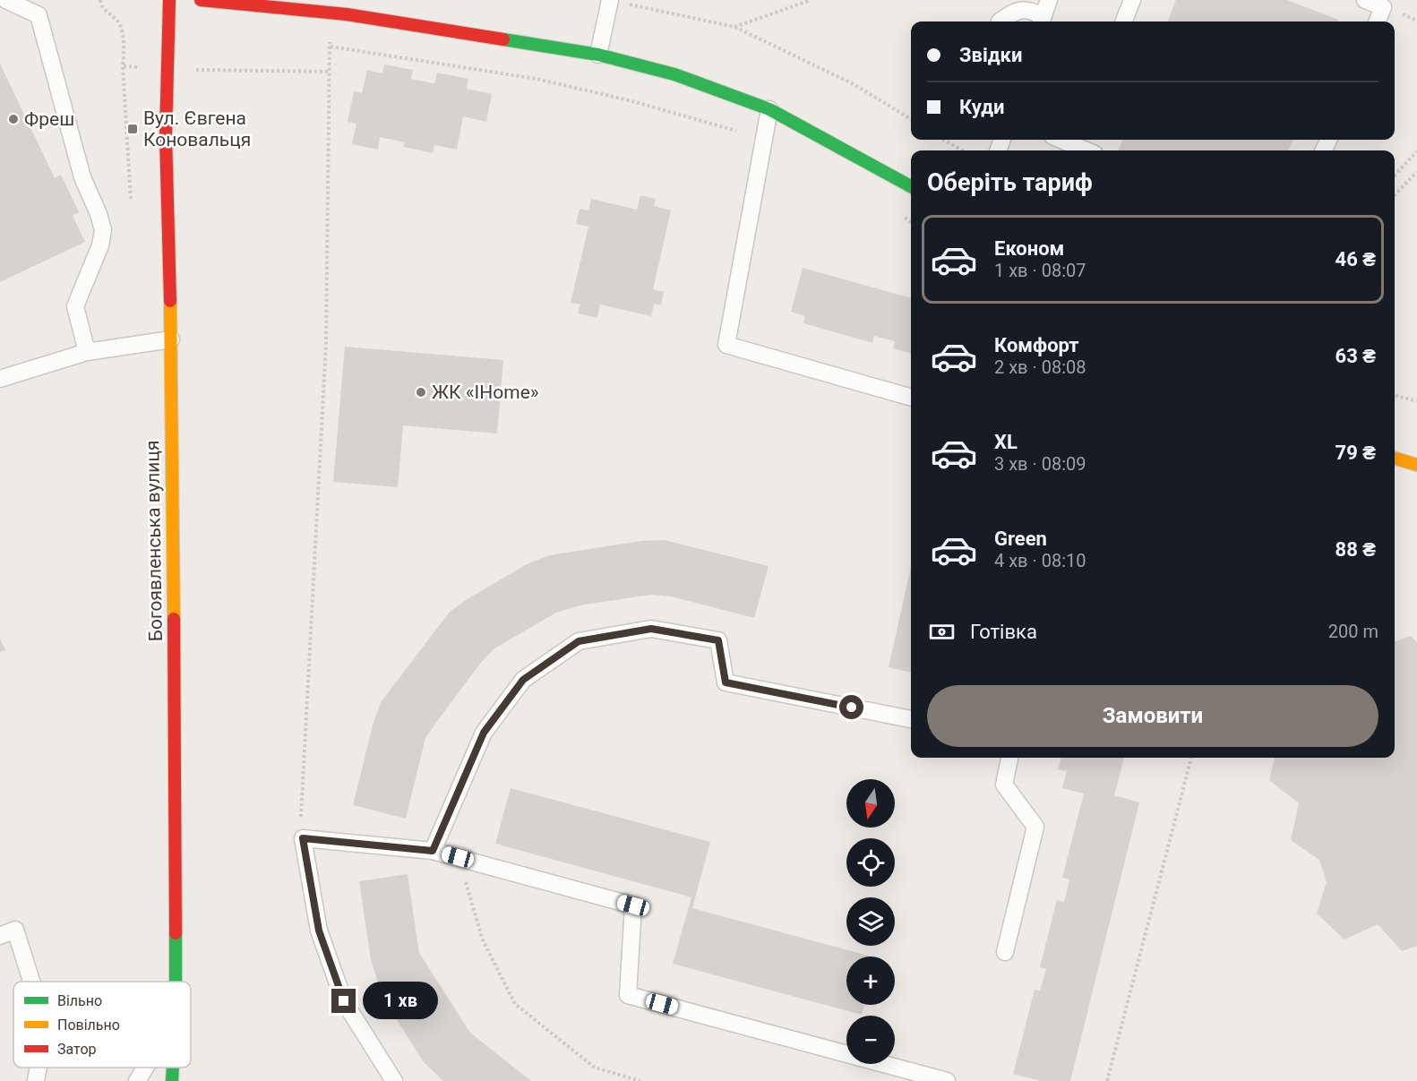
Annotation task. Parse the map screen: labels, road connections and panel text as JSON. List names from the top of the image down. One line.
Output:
{"streets":{"street":["Богоявленська вулиця"]},"places":{"other":["Фреш","ЖК «IHome»"],"transit":["Вул. Євгена Коновальця"]},"legend":["Вільно","Повільно","Затор"],"north":"bottom","page":{"banner":["Звідки","Куди"],"heading":"Оберіть тариф","list":[{"name":"Економ","note":"1 хв · 08:07","value":"46 ₴"},{"name":"Комфорт","note":"2 хв · 08:08","value":"63 ₴"},{"name":"XL","note":"3 хв · 08:09","value":"79 ₴"},{"name":"Green","note":"4 хв · 08:10","value":"88 ₴"}],"pay":["Готівка","200 m"],"buttons":"Замовити","map_buttons":["+","−"],"bubble":"1 хв"}}
